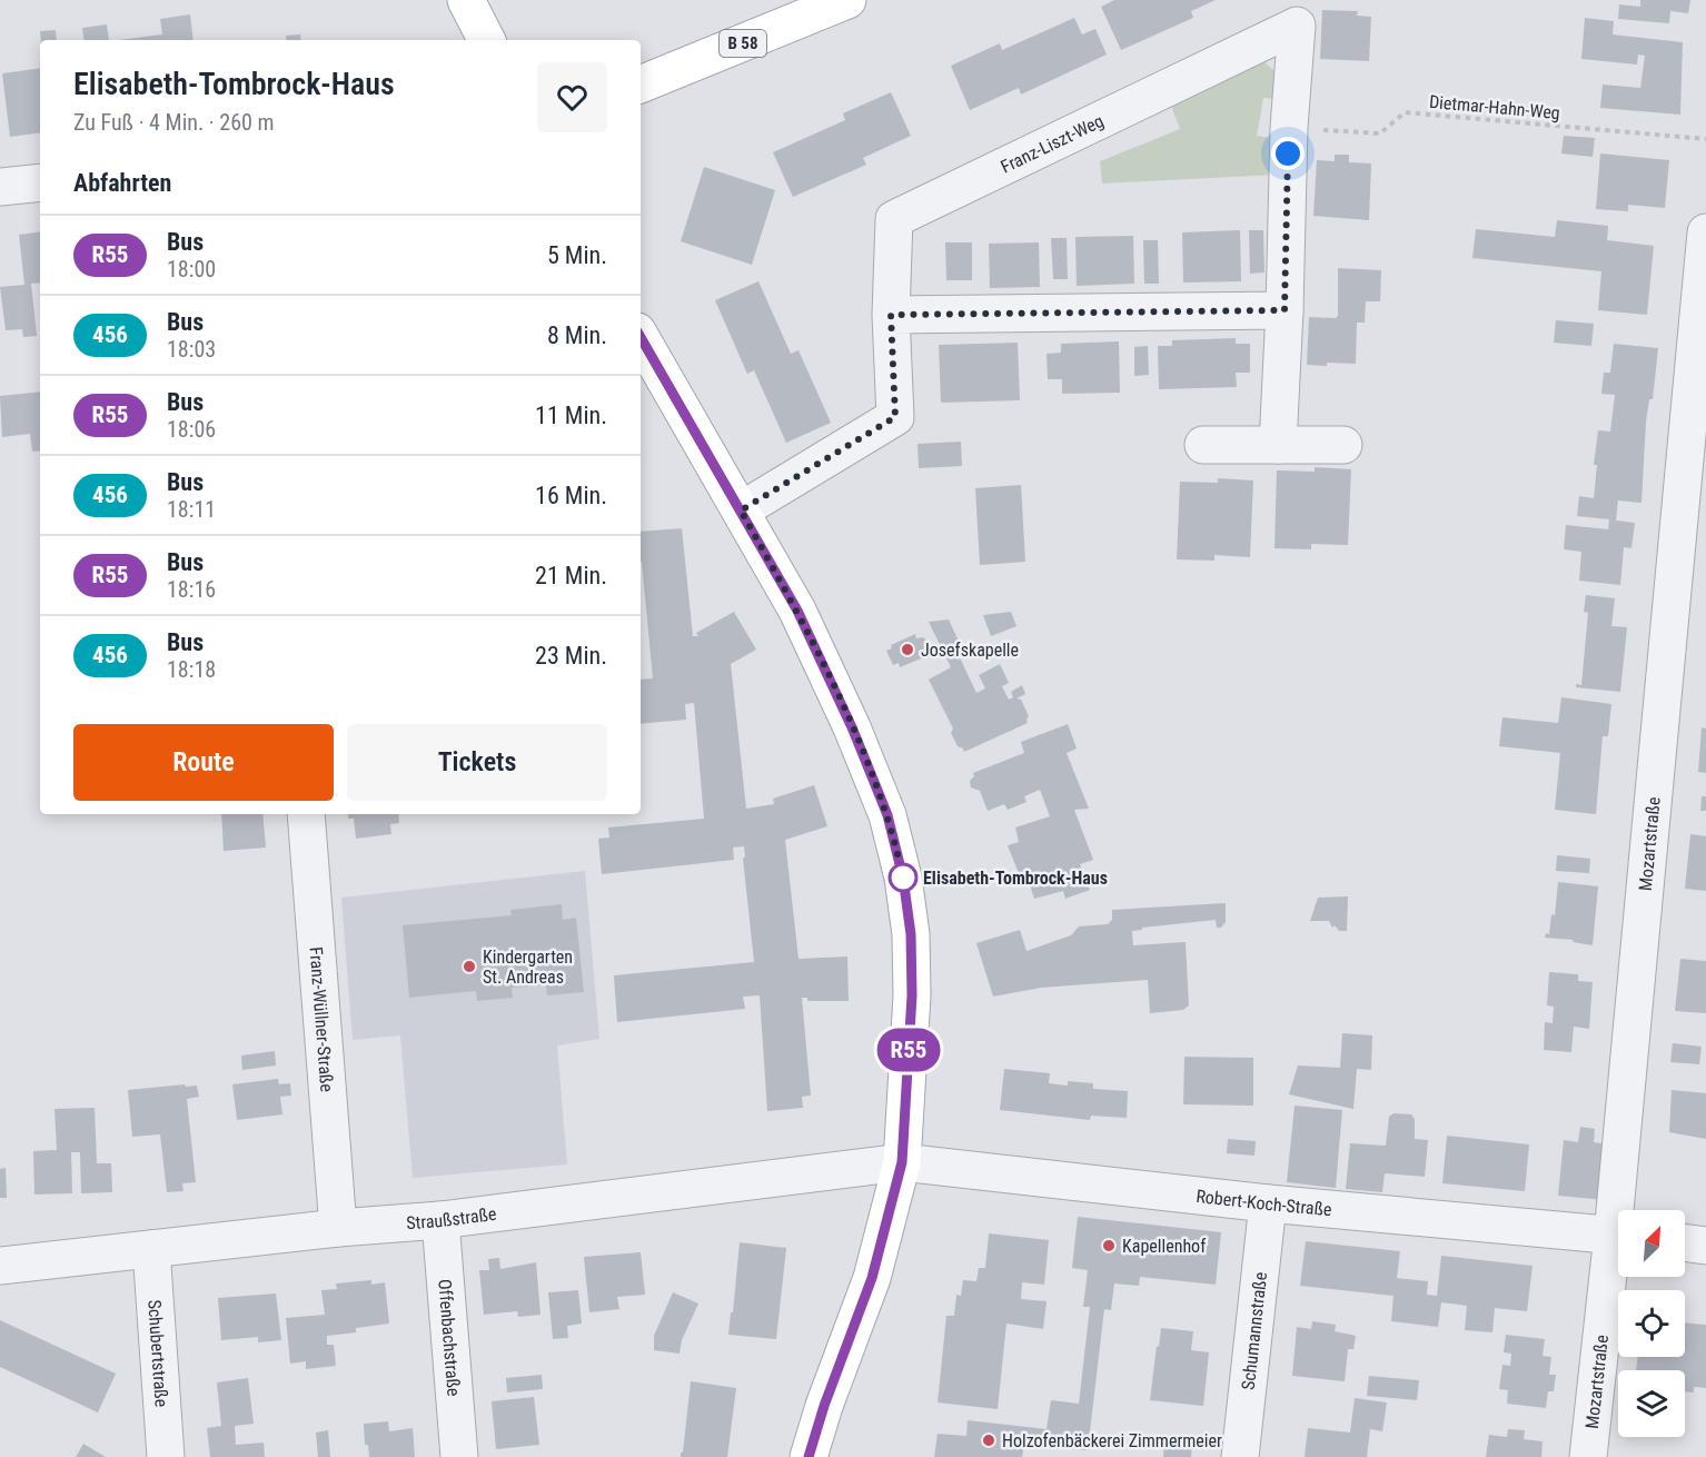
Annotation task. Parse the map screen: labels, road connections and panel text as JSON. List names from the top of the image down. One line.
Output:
{"streets":{"main road":["B 58"],"street":["Franz-Liszt-Weg","Mozartstraße","Franz-Wüllner-Straße","Robert-Koch-Straße","Straußstraße","Schumannstraße","Offenbachstraße","Schubertstraße"],"path":["Dietmar-Hahn-Weg"]},"crossings":[["Dietmar-Hahn-Weg","Franz-Liszt-Weg"],["Franz-Wüllner-Straße","Straußstraße"],["Robert-Koch-Straße","Straußstraße"],["Robert-Koch-Straße","Schumannstraße"],["Straußstraße","Offenbachstraße"],["Straußstraße","Schubertstraße"]],"places":["Josefskapelle","Elisabeth-Tombrock-Haus","Kindergarten St. Andreas","Kapellenhof","Holzofenbäckerei Zimmermeier"],"lines":["bus line R55"],"north":"top right","page":{"on_map":"R55","heading":[["Elisabeth-Tombrock-Haus","Zu Fuß · 4 Min. · 260 m"],"Abfahrten"],"list":[{"mark":"R55","name":"Bus","note":"18:00","value":"5 Min."},{"mark":"456","name":"Bus","note":"18:03","value":"8 Min."},{"mark":"R55","name":"Bus","note":"18:06","value":"11 Min."},{"mark":"456","name":"Bus","note":"18:11","value":"16 Min."},{"mark":"R55","name":"Bus","note":"18:16","value":"21 Min."},{"mark":"456","name":"Bus","note":"18:18","value":"23 Min."}],"buttons":["Route","Tickets"]}}
